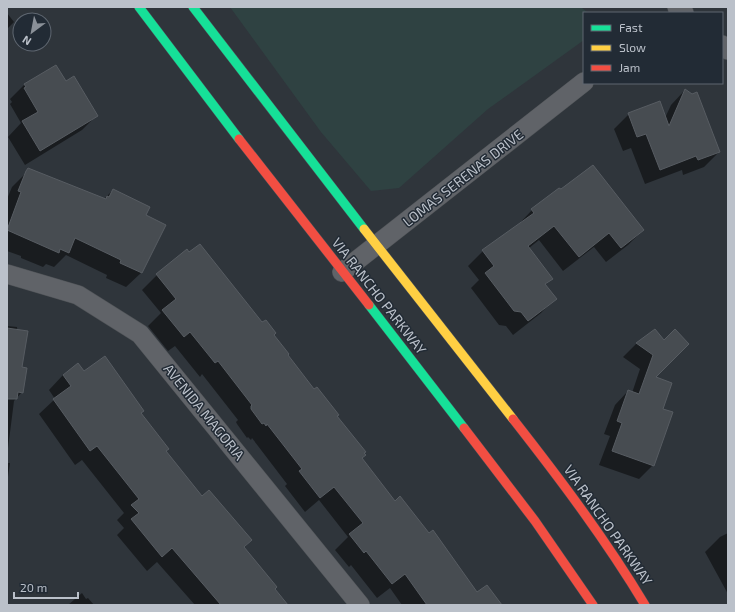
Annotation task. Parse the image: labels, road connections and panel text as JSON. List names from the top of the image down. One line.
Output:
{"streets":{"main road":["VIA RANCHO PARKWAY"],"street":["LOMAS SERENAS DRIVE","AVENIDA MAGORIA"]},"crossings":[["LOMAS SERENAS DRIVE","VIA RANCHO PARKWAY"]],"legend":["Fast","Slow","Jam"],"scale_bar":"20 m","north":"bottom left"}
